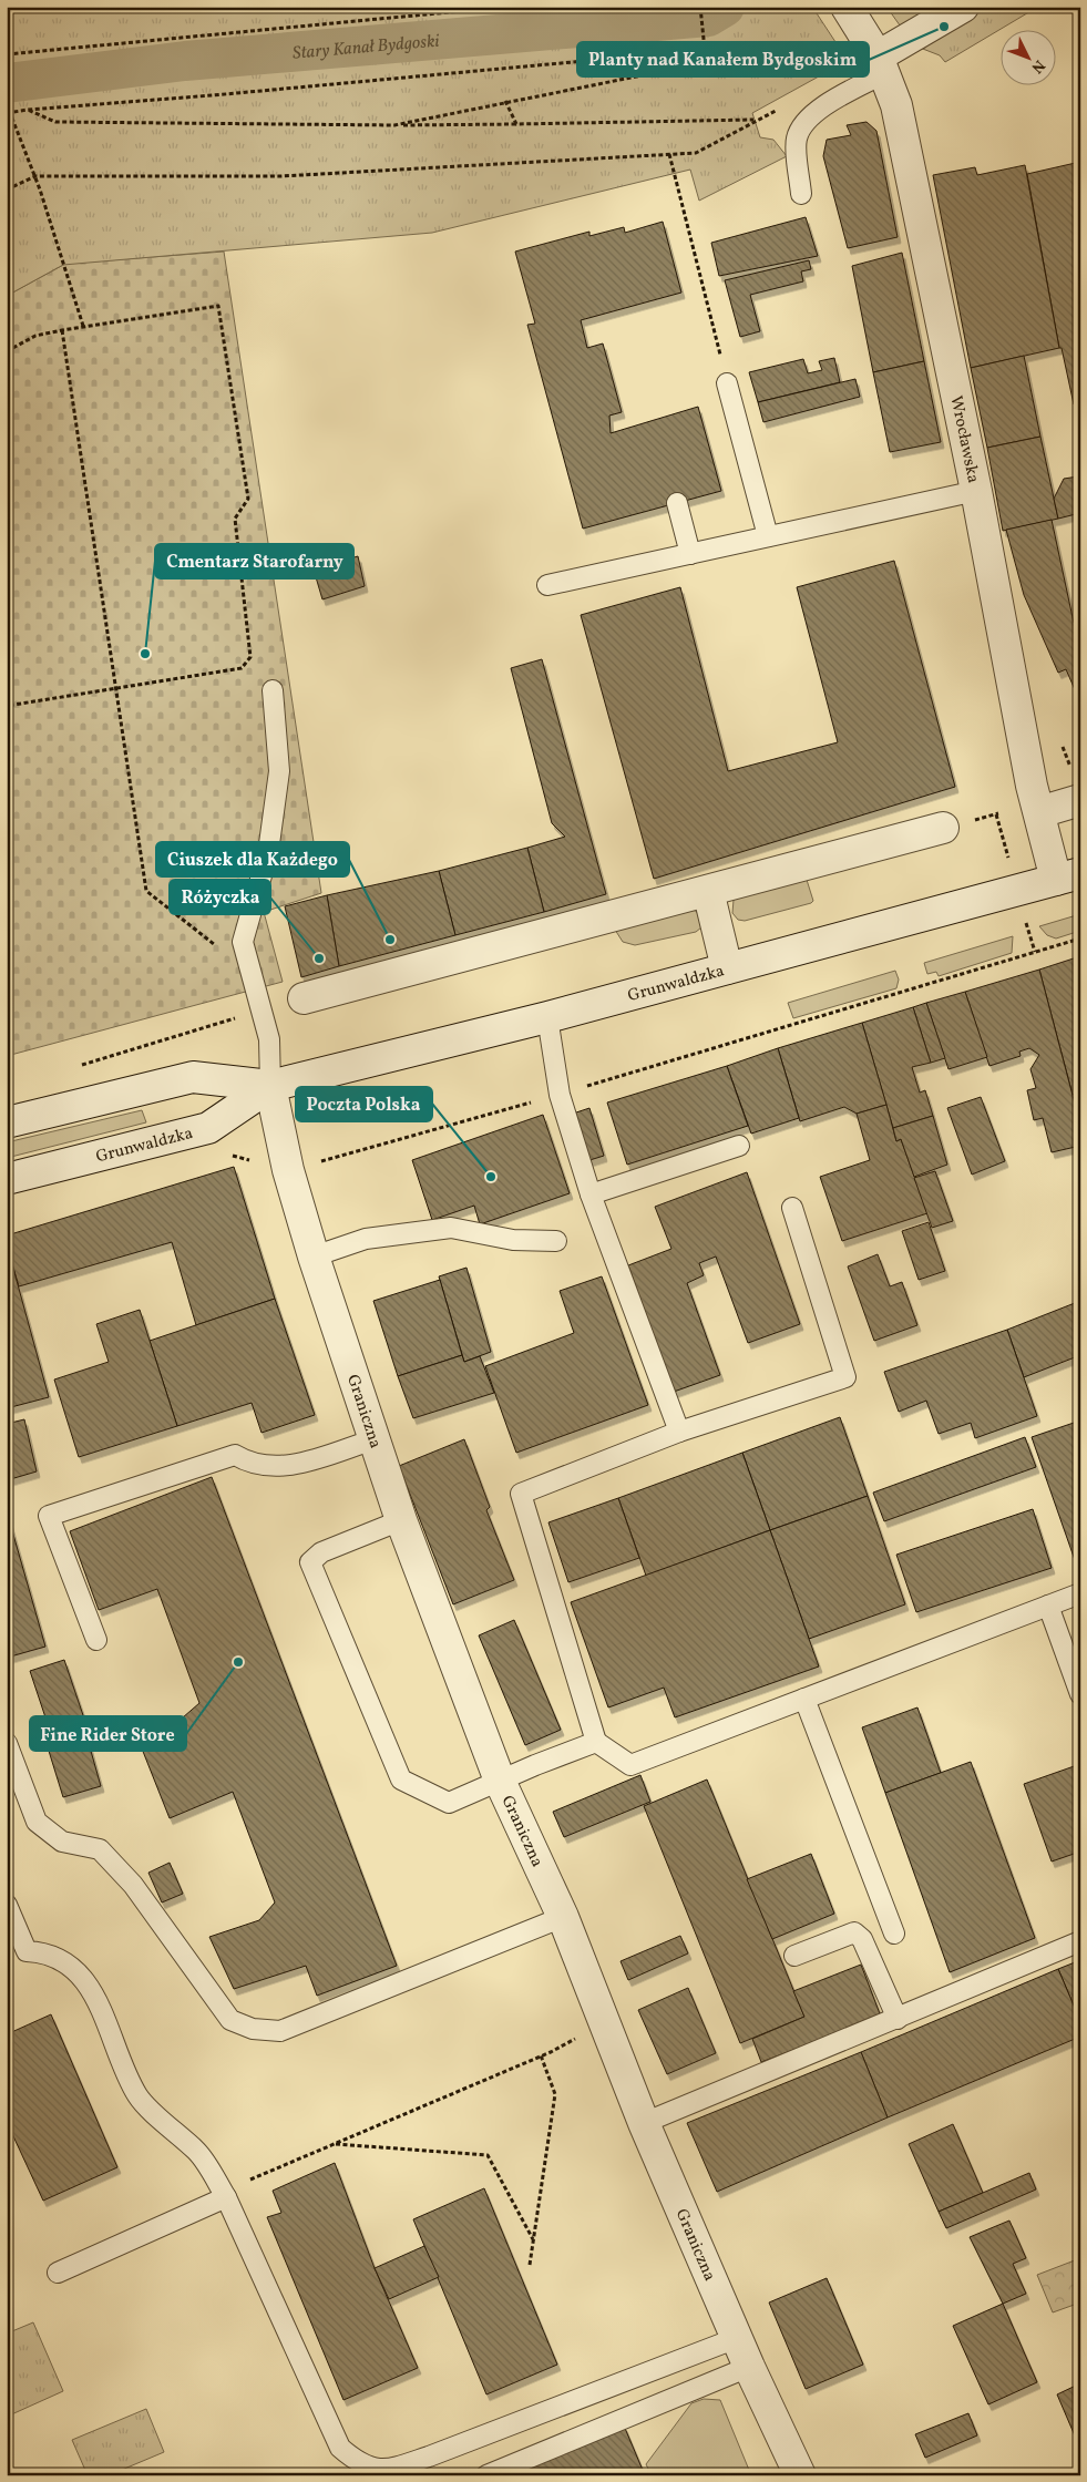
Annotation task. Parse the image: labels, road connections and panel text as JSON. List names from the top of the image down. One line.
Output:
{"streets":{"street":["Wrocławska","Grunwaldzka","Graniczna"]},"crossings":[["Wrocławska","Grunwaldzka"],["Grunwaldzka","Graniczna"]],"water":["Stary Kanał Bydgoski"],"places":["Planty nad Kanałem Bydgoskim","Cmentarz Starofarny","Ciuszek dla Każdego","Różyczka","Poczta Polska","Fine Rider Store"],"north":"bottom right"}
